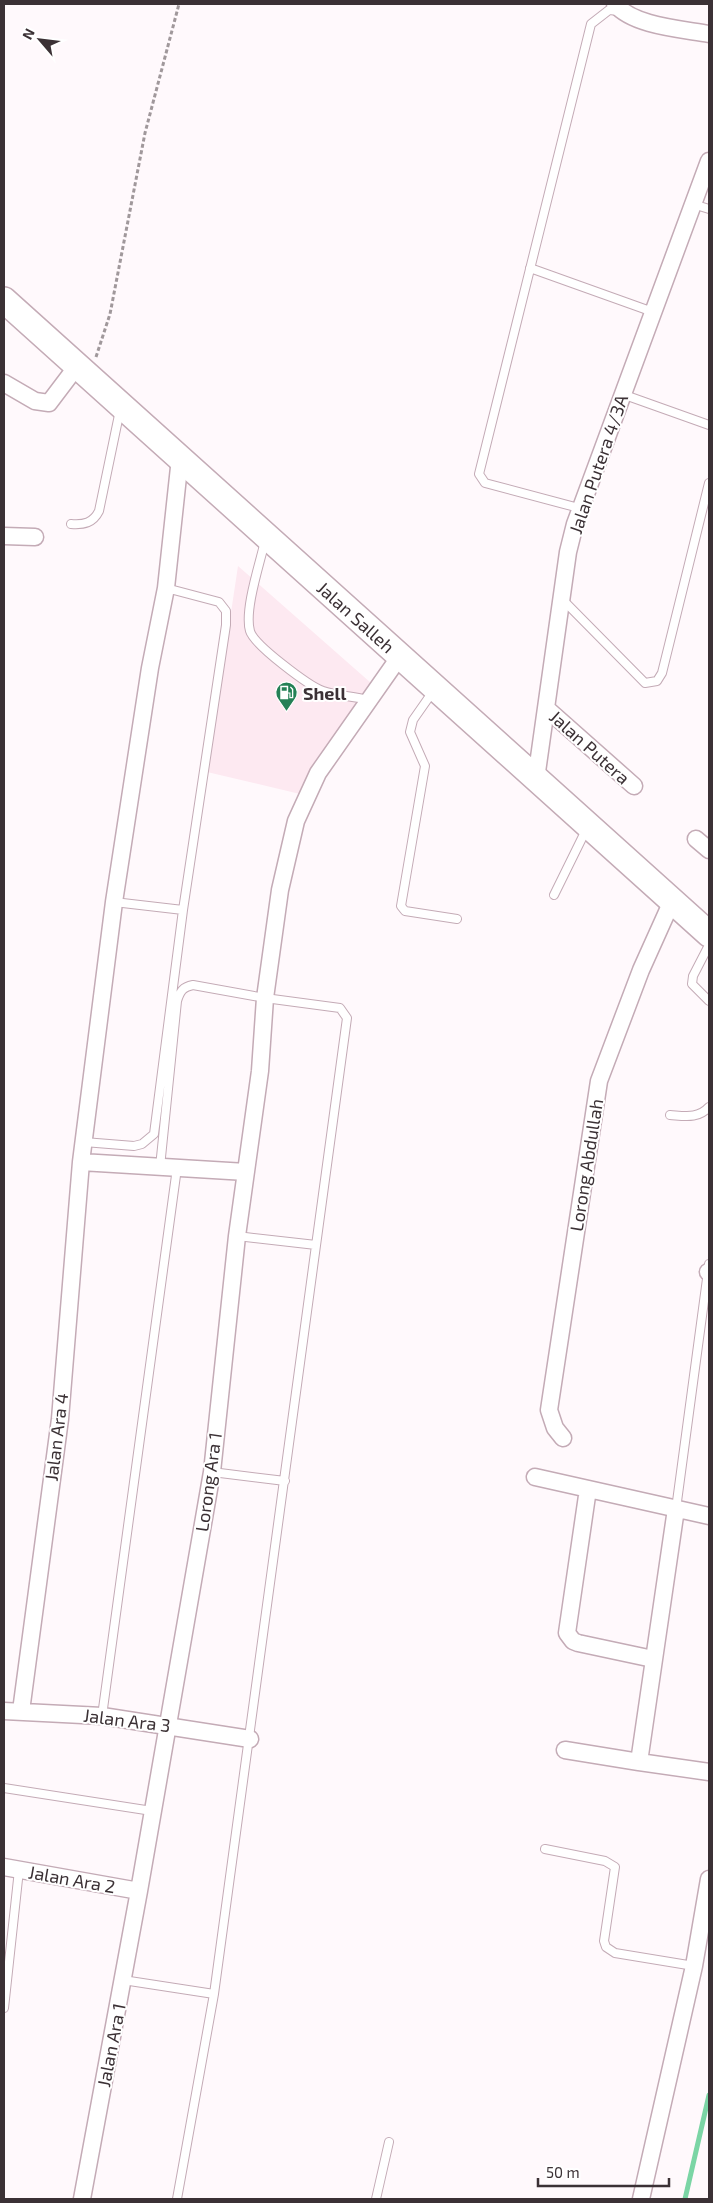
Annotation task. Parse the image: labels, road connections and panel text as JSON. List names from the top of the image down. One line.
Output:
{"streets":{"main road":["Jalan Salleh"],"street":["Jalan Putera 4/3A","Jalan Putera","Lorong Abdullah","Jalan Ara 4","Lorong Ara 1","Jalan Ara 3","Jalan Ara 2","Jalan Ara 1"]},"crossings":[["Jalan Putera 4/3A","Jalan Salleh"],["Jalan Putera 4/3A","Jalan Putera"],["Jalan Salleh","Lorong Abdullah"],["Jalan Salleh","Jalan Ara 4"],["Jalan Salleh","Lorong Ara 1"],["Jalan Ara 4","Jalan Ara 3"],["Lorong Ara 1","Jalan Ara 3"],["Lorong Ara 1","Jalan Ara 2"],["Lorong Ara 1","Jalan Ara 1"],["Jalan Ara 2","Jalan Ara 1"]],"places":{"fuel station":["Shell"]},"scale_bar":"50 m","north":"top left"}
